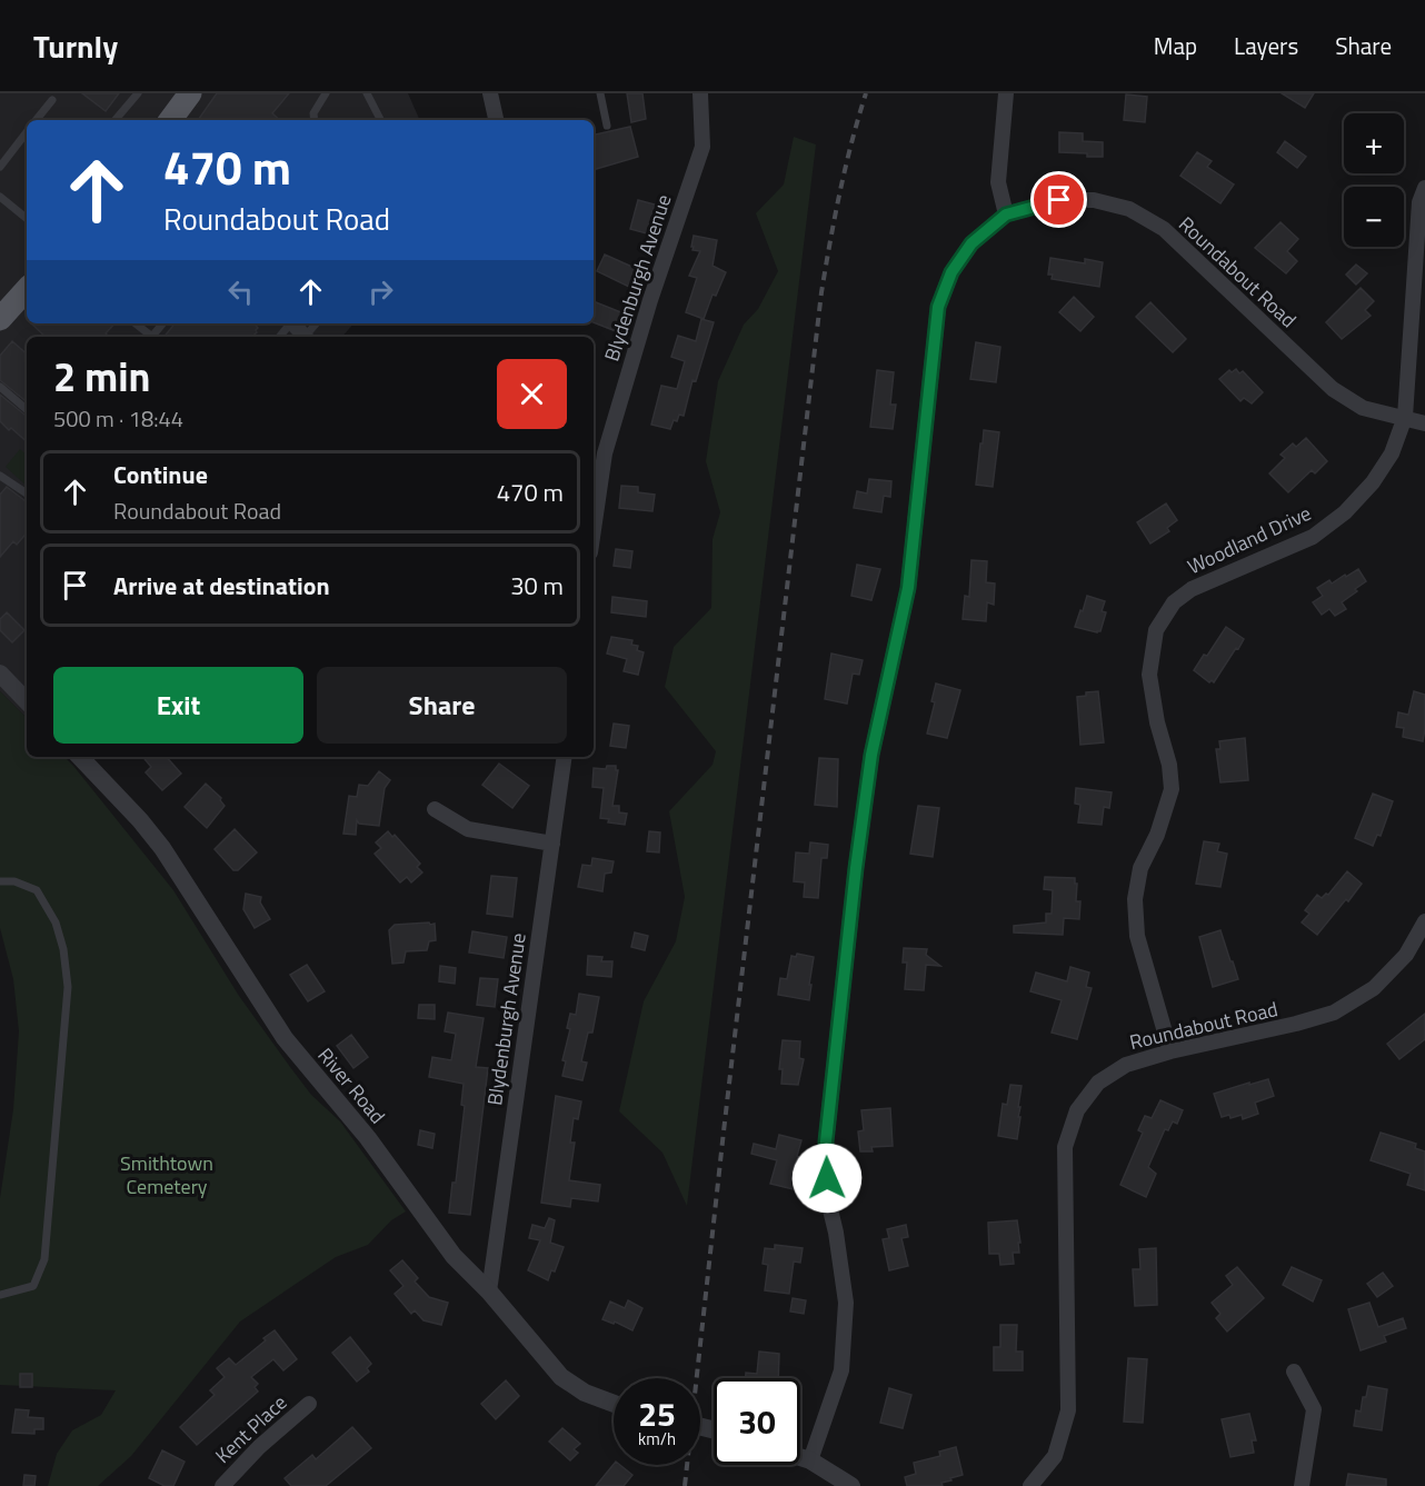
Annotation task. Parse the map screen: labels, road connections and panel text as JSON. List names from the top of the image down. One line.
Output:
{"streets":{"street":["Roundabout Road","Blydenburgh Avenue","Woodland Drive","River Road","Kent Place"]},"crossings":[["Roundabout Road","Woodland Drive"],["Blydenburgh Avenue","River Road"]],"parks":["Smithtown Cemetery"],"page":{"header":"Turnly","nav":["Map","Layers","Share"],"map_buttons":["+","−"],"turn":["470 m","Roundabout Road"],"heading":["2 min","500 m · 18:44"],"list":[{"name":"Continue","note":"Roundabout Road","value":"470 m"},{"name":"Arrive at destination","value":"30 m"}],"buttons":["Exit","Share"],"speed":"25 km/h","limit":"30"}}
